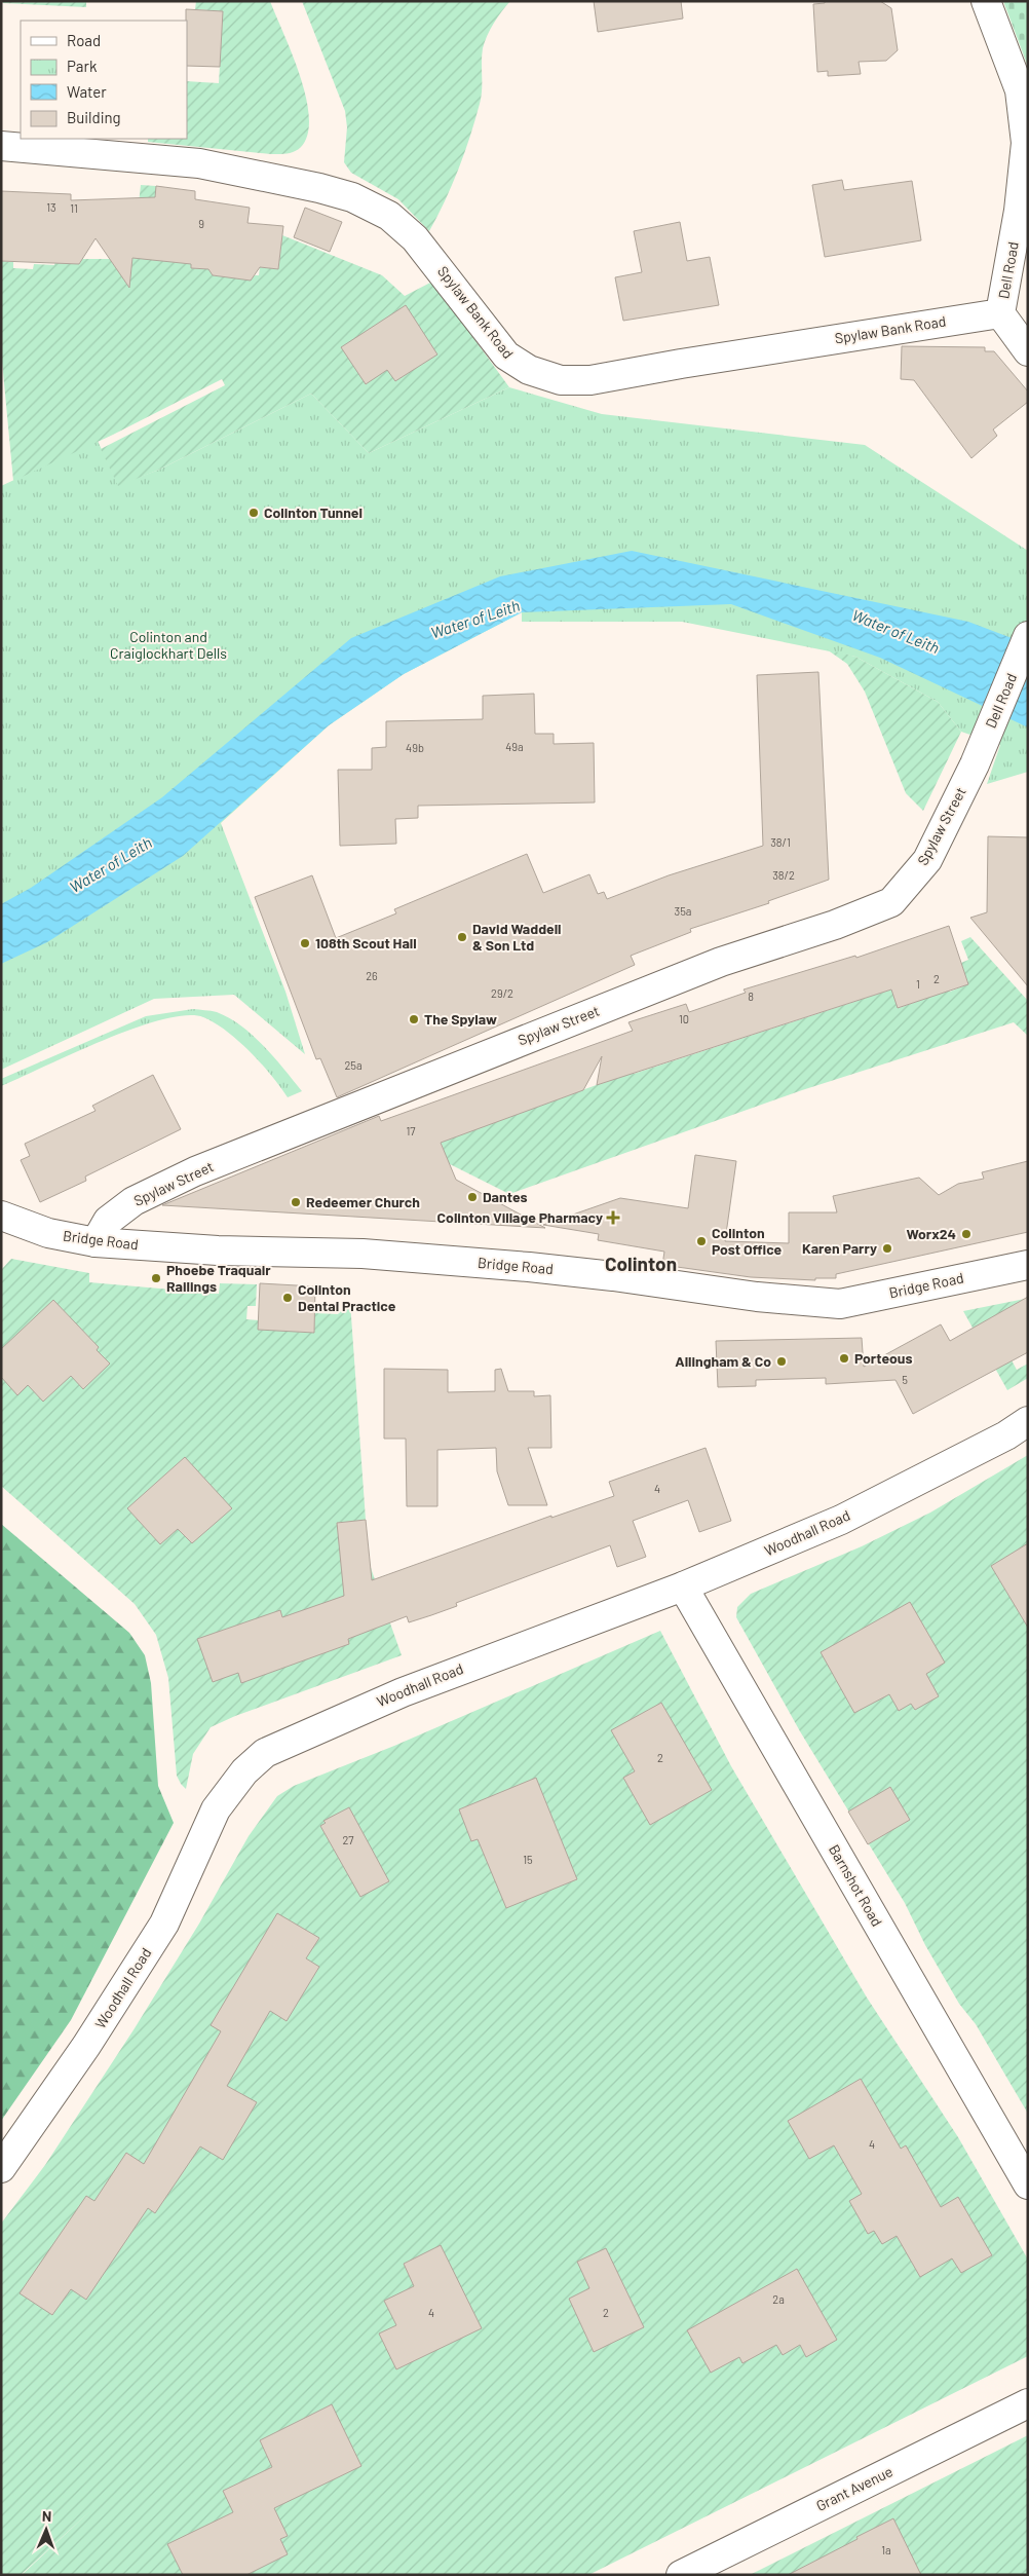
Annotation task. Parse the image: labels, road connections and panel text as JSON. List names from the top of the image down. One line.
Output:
{"streets":{"street":["Dell Road","Spylaw Bank Road","Spylaw Street","Bridge Road","Woodhall Road","Barnshot Road","Grant Avenue"]},"crossings":[["Dell Road","Spylaw Bank Road"],["Dell Road","Spylaw Street"],["Spylaw Street","Bridge Road"],["Woodhall Road","Barnshot Road"]],"districts":["Colinton"],"water":["Water of Leith"],"parks":["Colinton and Craiglockhart Dells"],"places":{"other":["Colinton Tunnel","David Waddell & Son Ltd","108th Scout Hall","The Spylaw","Dantes","Redeemer Church","Worx24","Colinton Post Office","Karen Parry","Phoebe Traquair Railings","Colinton Dental Practice","Porteous","Allingham & Co"],"health":["Colinton Village Pharmacy"]},"house_numbers":["13","11","9","49a","49b","38/1","38/2","35a","26","2","1","29/2","8","10","25a","17","5","4","2","27","15","4","2a","4","2","1a"],"legend":["Road","Park","Water","Building"],"north":"top"}
